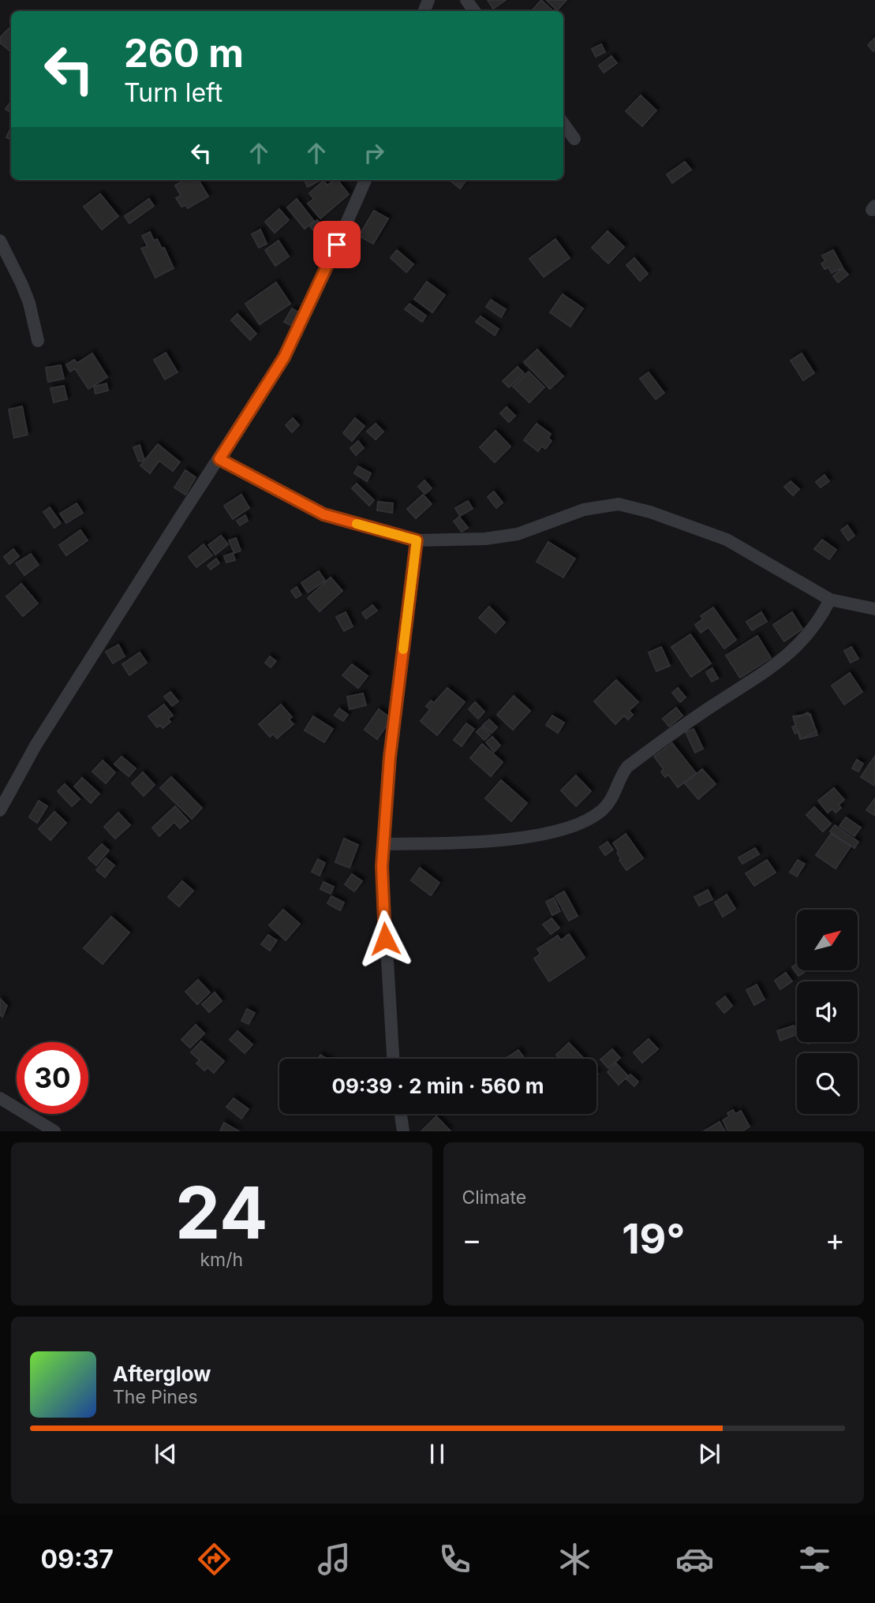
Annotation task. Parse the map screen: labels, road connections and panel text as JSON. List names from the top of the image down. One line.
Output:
{"north":"top right","page":{"turn":["260 m","Turn left"],"limit":"30","trip":"09:39 · 2 min · 560 m","tile":[["24","km/h"],"Climate"],"heat":["−","19°","+"],"song":["Afterglow","The Pines"],"tabs":"09:37"}}
